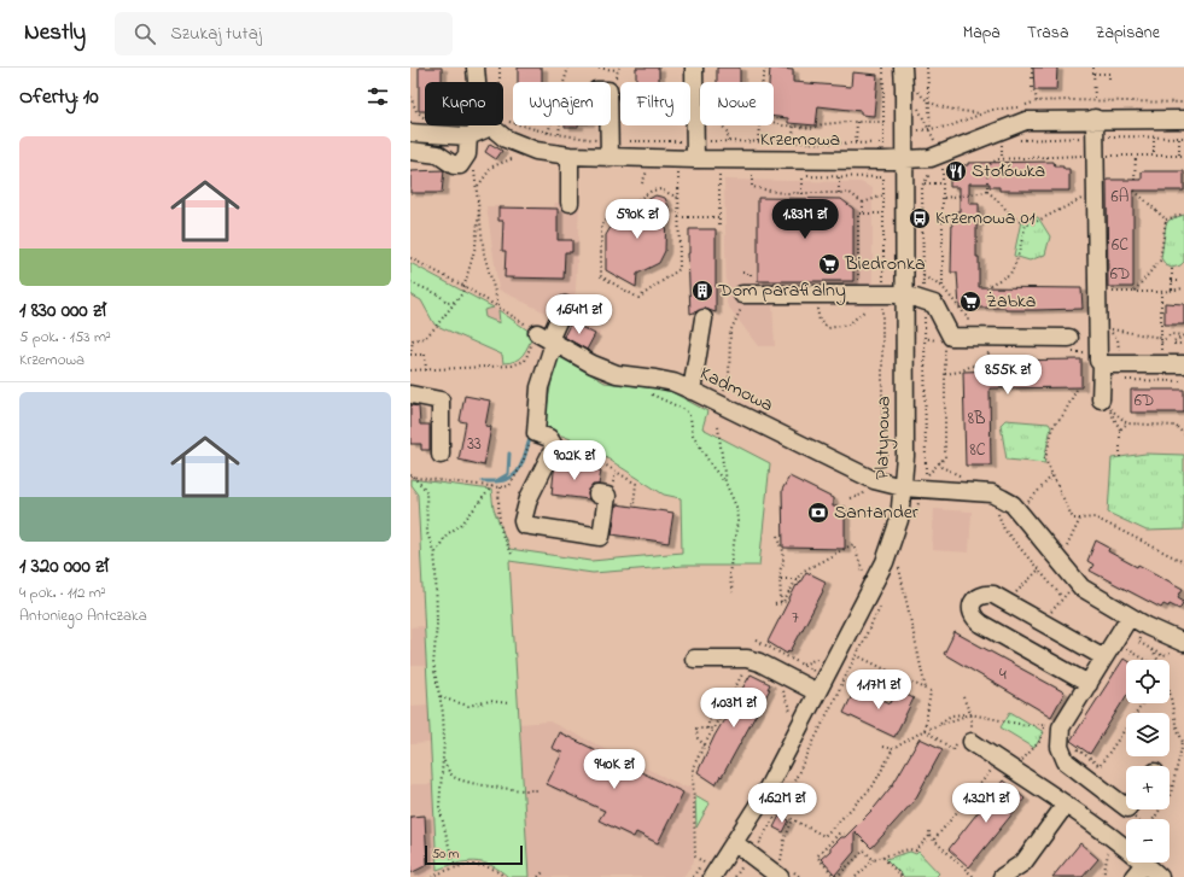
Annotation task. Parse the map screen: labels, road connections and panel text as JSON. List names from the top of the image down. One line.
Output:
{"streets":{"street":["Krzemowa","Kadmowa","Platynowa"]},"crossings":[["Krzemowa","Platynowa"],["Kadmowa","Platynowa"]],"places":{"restaurant":["Stołówka"],"bus stop":["Krzemowa 01"],"supermarket":["Biedronka","Żabka"],"building":["Dom parafialny"],"bank":["Santander"]},"house_numbers":["6A","6C","6D","6D","8B","33","8C","7","4"],"scale_bar":"50 m","page":{"header":"Nestly","search":"Szukaj tutaj","nav":["Mapa","Trasa","Zapisane"],"heading":"Oferty: 10","chip":["Kupno","Wynajem","Filtry","Nowe"],"list":[{"name":"1 830 000 zł","note":"5 pok. · 153 m² · Krzemowa"},{"name":"1 320 000 zł","note":"4 pok. · 112 m² · Antoniego Antczaka"}],"price":["590K zł","1.83M zł","1.64M zł","855K zł","902K zł","1.17M zł","1.03M zł","940K zł","1.62M zł","1.32M zł"],"map_buttons":["+","−"],"scale":"50 m"}}
